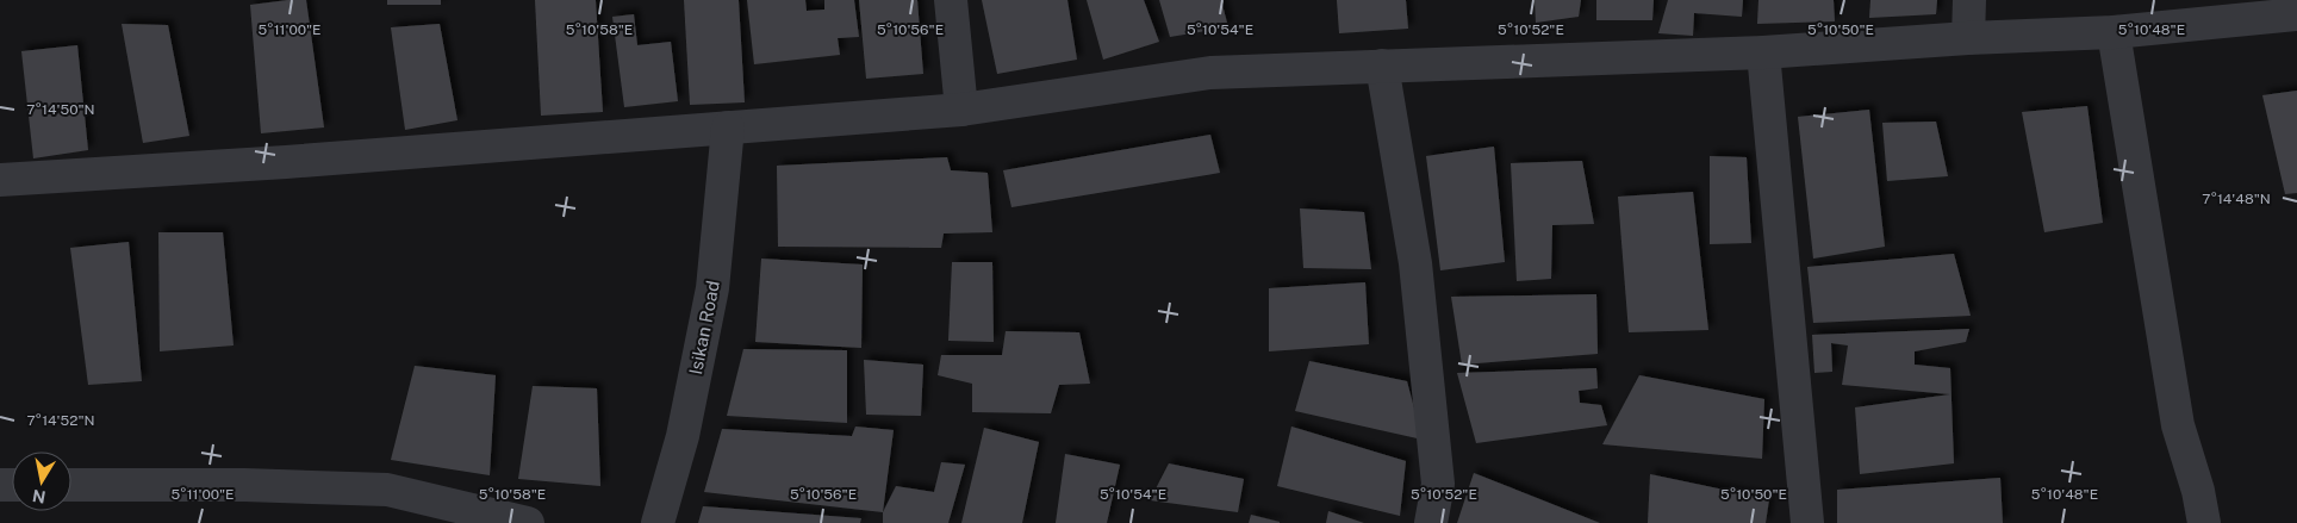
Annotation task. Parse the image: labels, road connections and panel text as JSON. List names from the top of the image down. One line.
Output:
{"streets":{"street":["Isikan Road"]},"north":"bottom","coordinates":["5°10'48\"E","5°11'00\"E","5°10'58\"E","5°10'56\"E","5°10'54\"E","5°10'52\"E","5°10'50\"E","7°14'50\"N","7°14'48\"N","7°14'52\"N"]}
